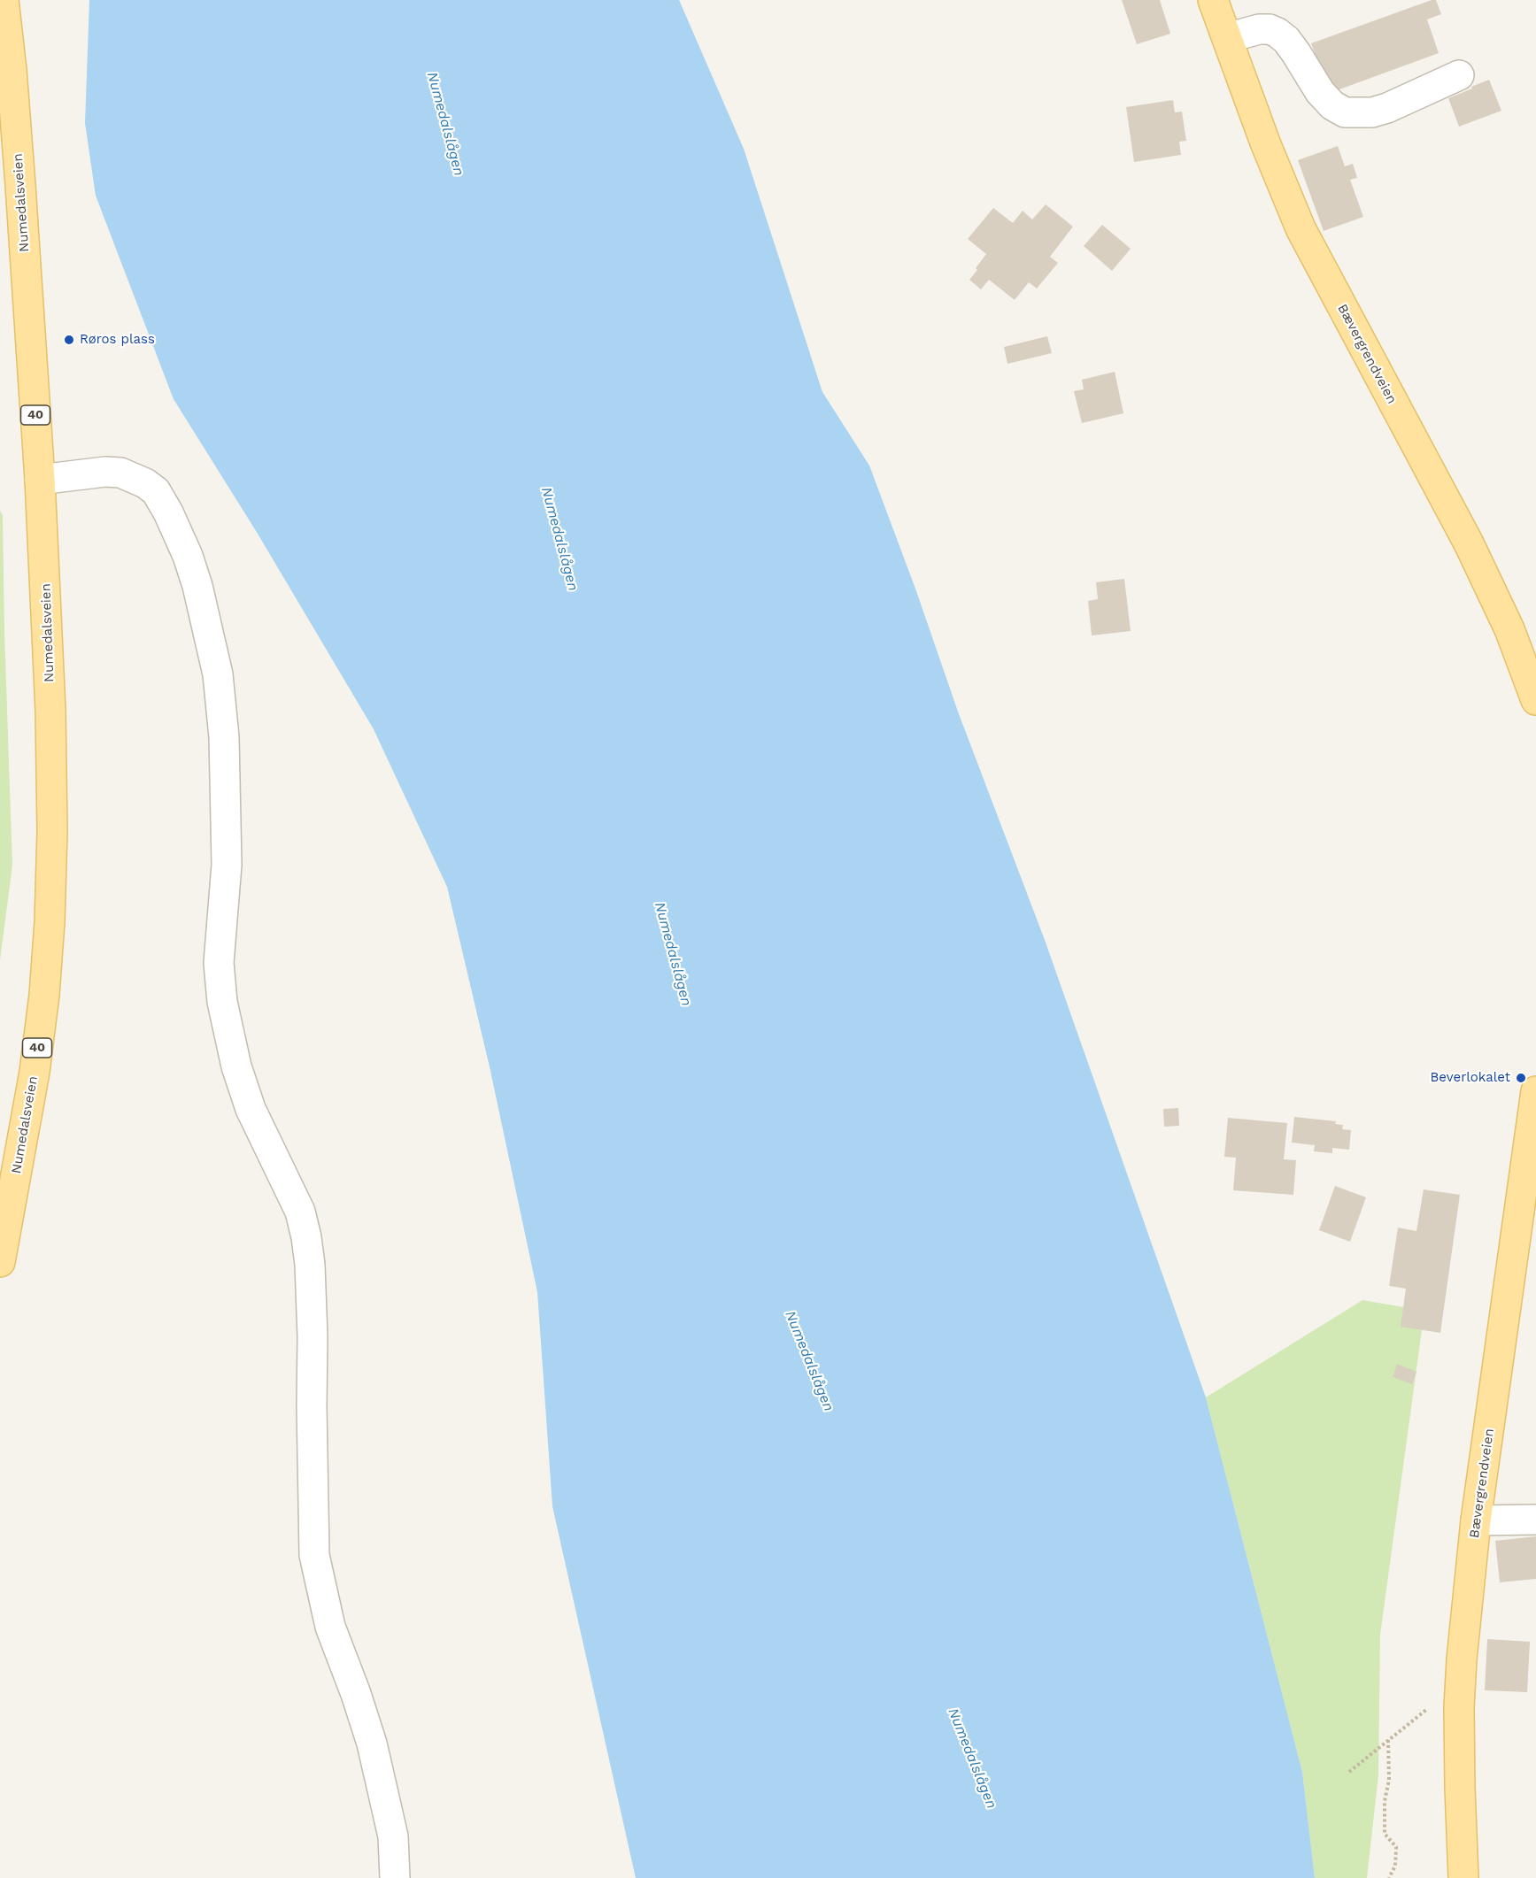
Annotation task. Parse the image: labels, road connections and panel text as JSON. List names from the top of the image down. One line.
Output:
{"streets":{"main road":["Numedalsveien","Bævergrendveien","40"]},"water":["Numedalslågen"],"places":["Røros plass","Beverlokalet"]}
